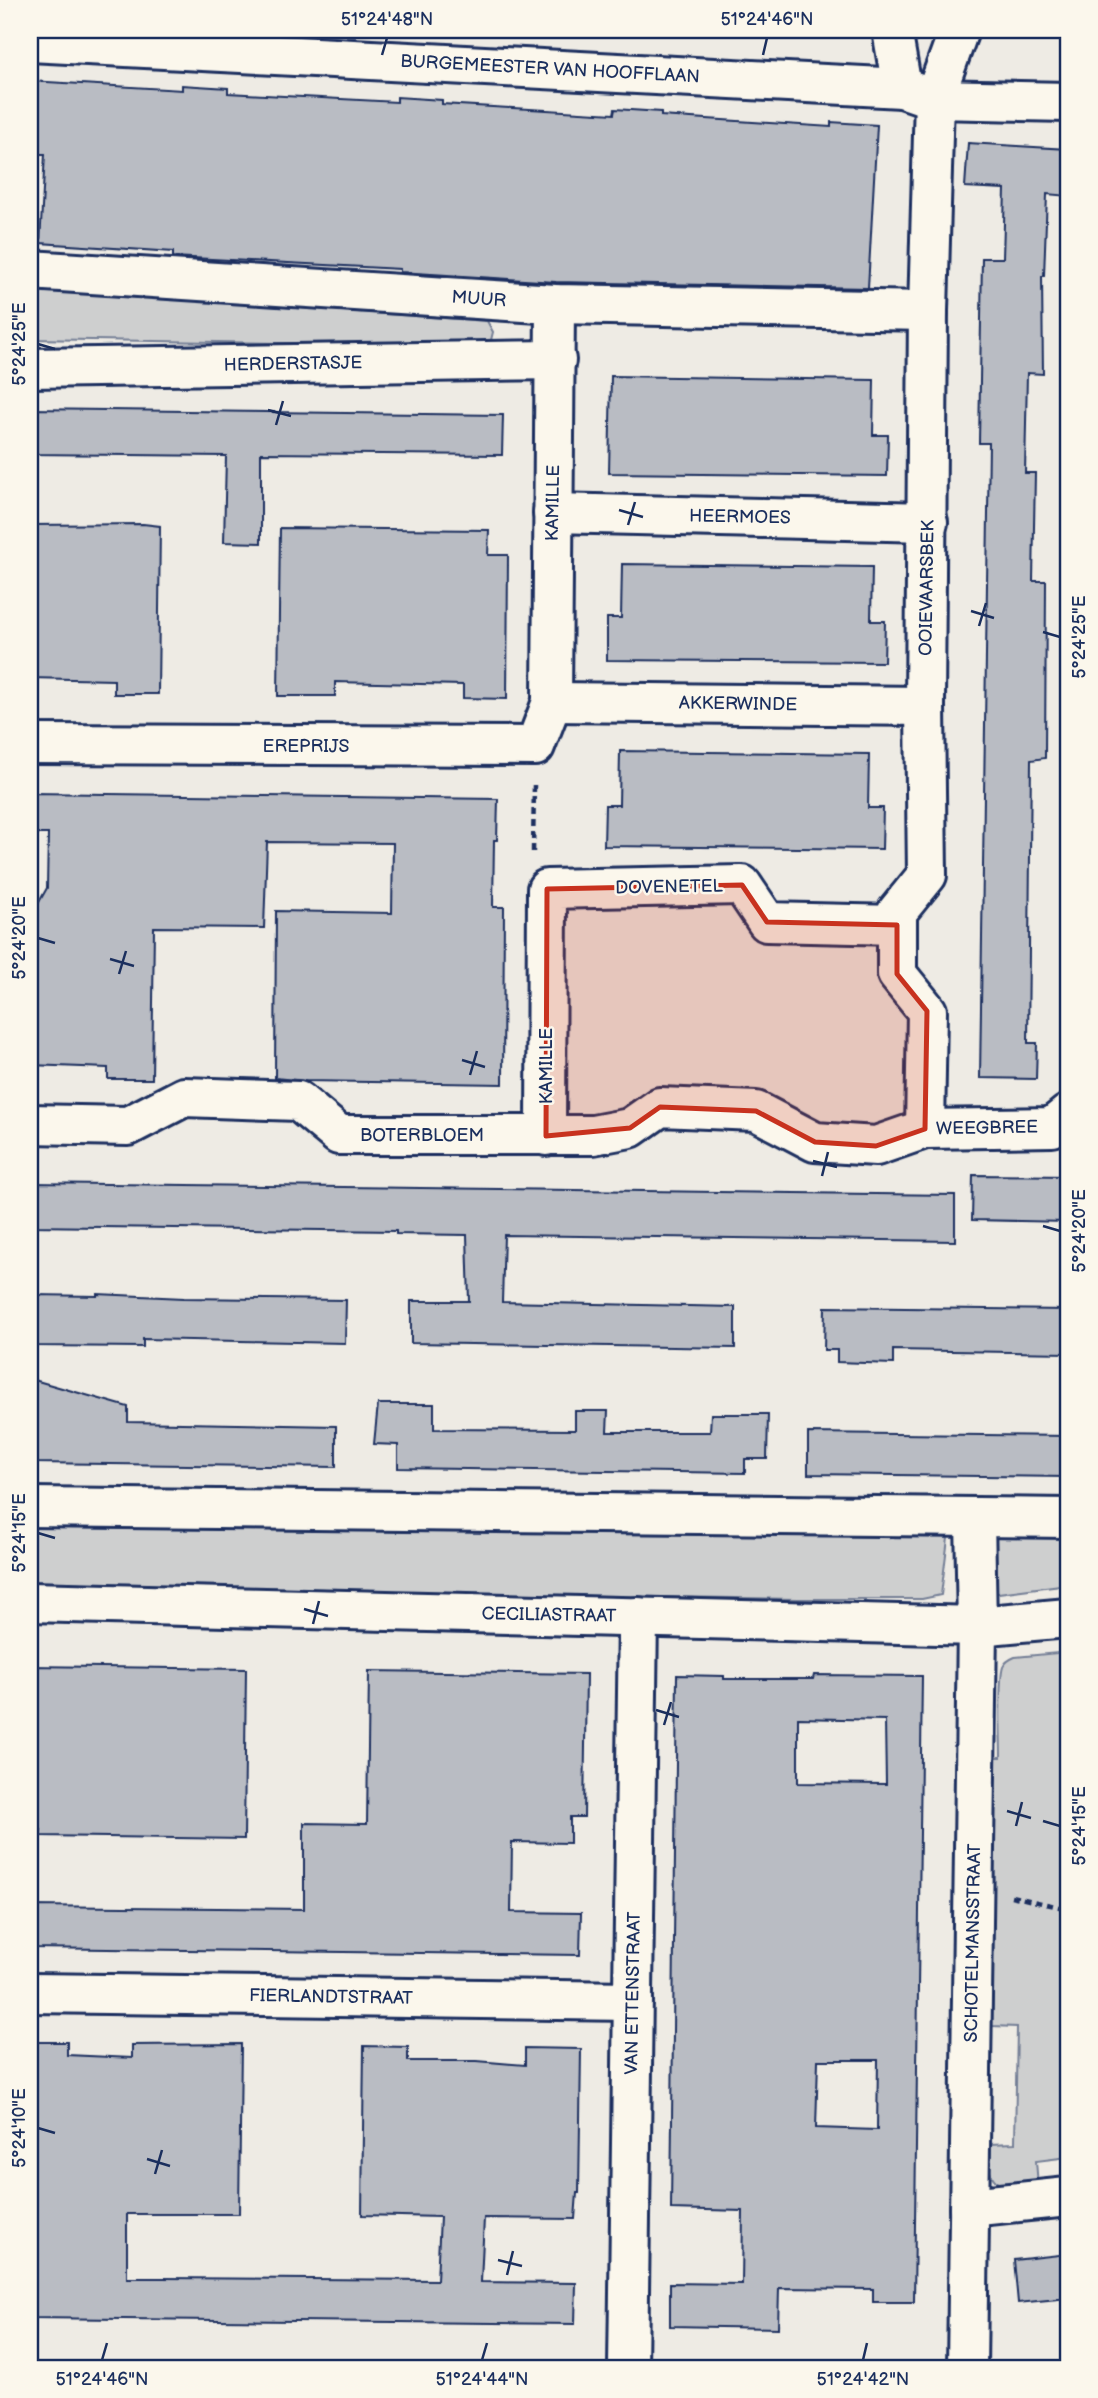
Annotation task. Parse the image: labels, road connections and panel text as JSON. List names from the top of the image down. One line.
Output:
{"streets":{"street":["BURGEMEESTER VAN HOOFFLAAN","MUUR","HERDERSTASJE","KAMILLE","HEERMOES","OOIEVAARSBEK","AKKERWINDE","EREPRIJS","DOVENETEL","WEEGBREE","BOTERBLOEM","CECILIASTRAAT","SCHOTELMANSSTRAAT","VAN ETTENSTRAAT","FIERLANDTSTRAAT"]},"crossings":[["BURGEMEESTER VAN HOOFFLAAN","OOIEVAARSBEK"],["MUUR","KAMILLE"],["MUUR","OOIEVAARSBEK"],["HERDERSTASJE","KAMILLE"],["KAMILLE","HEERMOES"],["KAMILLE","AKKERWINDE"],["KAMILLE","DOVENETEL"],["KAMILLE","WEEGBREE"],["HEERMOES","OOIEVAARSBEK"],["OOIEVAARSBEK","AKKERWINDE"],["OOIEVAARSBEK","DOVENETEL"],["OOIEVAARSBEK","WEEGBREE"],["WEEGBREE","BOTERBLOEM"],["CECILIASTRAAT","SCHOTELMANSSTRAAT"],["CECILIASTRAAT","VAN ETTENSTRAAT"],["VAN ETTENSTRAAT","FIERLANDTSTRAAT"]],"coordinates":["51°24'48\"N","51°24'46\"N","5°24'25\"E","5°24'20\"E","5°24'15\"E","5°24'10\"E","51°24'44\"N","51°24'42\"N"]}
